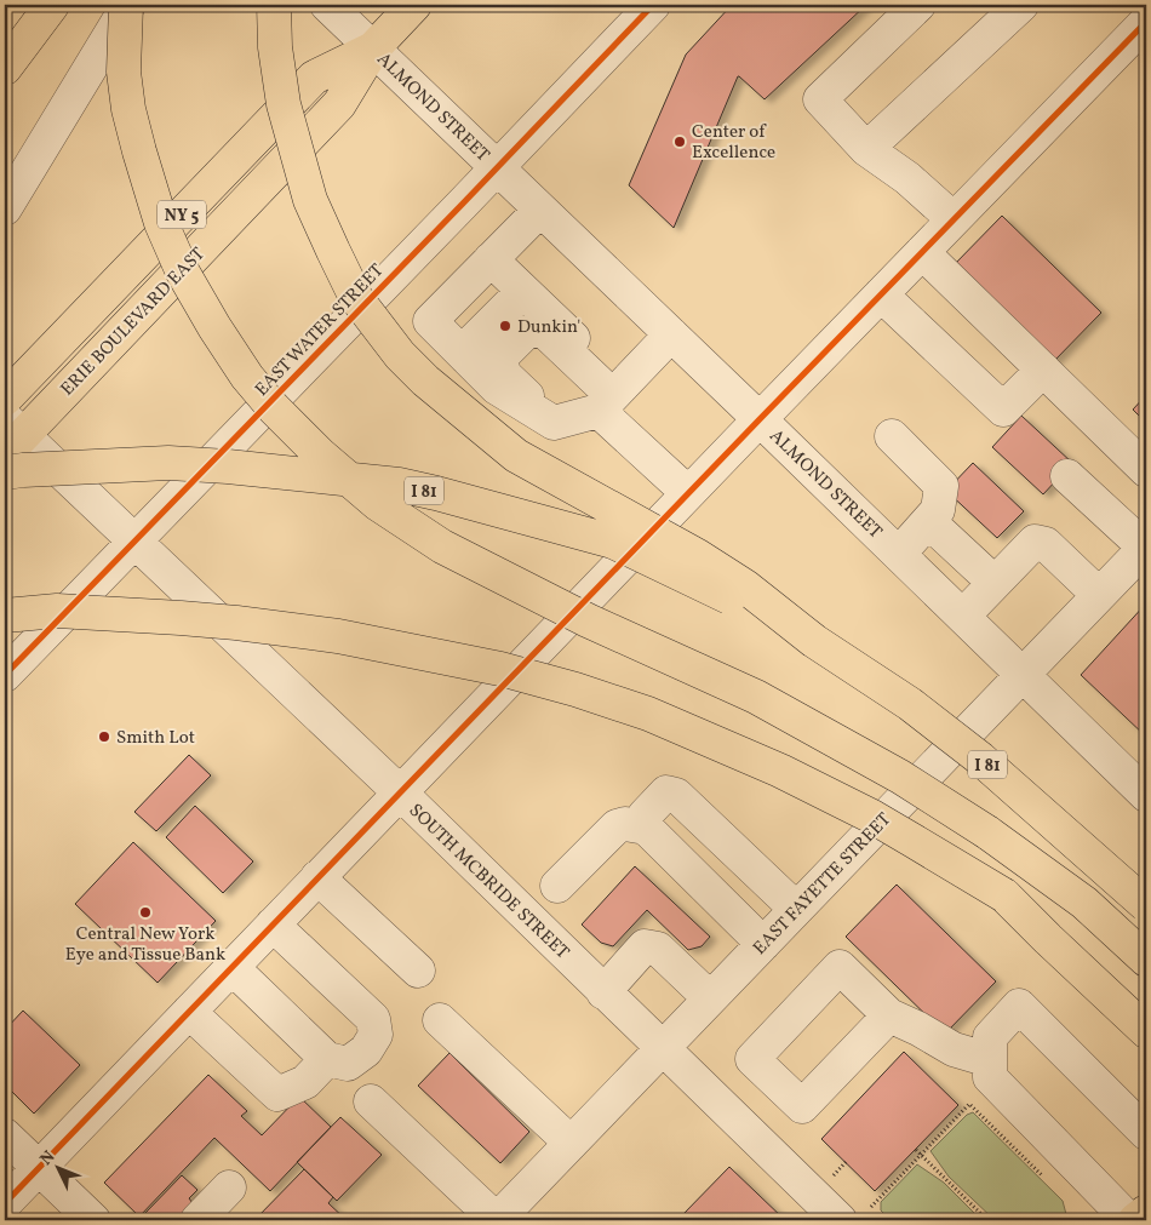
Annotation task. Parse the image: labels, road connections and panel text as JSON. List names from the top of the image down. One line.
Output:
{"streets":{"main road":["NY 5","ERIE BOULEVARD EAST","I 81"],"street":["ALMOND STREET","EAST WATER STREET","SOUTH MCBRIDE STREET","EAST FAYETTE STREET"]},"crossings":[["ALMOND STREET","ERIE BOULEVARD EAST"],["ALMOND STREET","EAST WATER STREET"],["ALMOND STREET","EAST FAYETTE STREET"],["ERIE BOULEVARD EAST","SOUTH MCBRIDE STREET"],["EAST WATER STREET","SOUTH MCBRIDE STREET"],["SOUTH MCBRIDE STREET","EAST FAYETTE STREET"]],"places":["Center of Excellence","Dunkin'","Smith Lot","Central New York Eye and Tissue Bank"],"north":"top left"}
